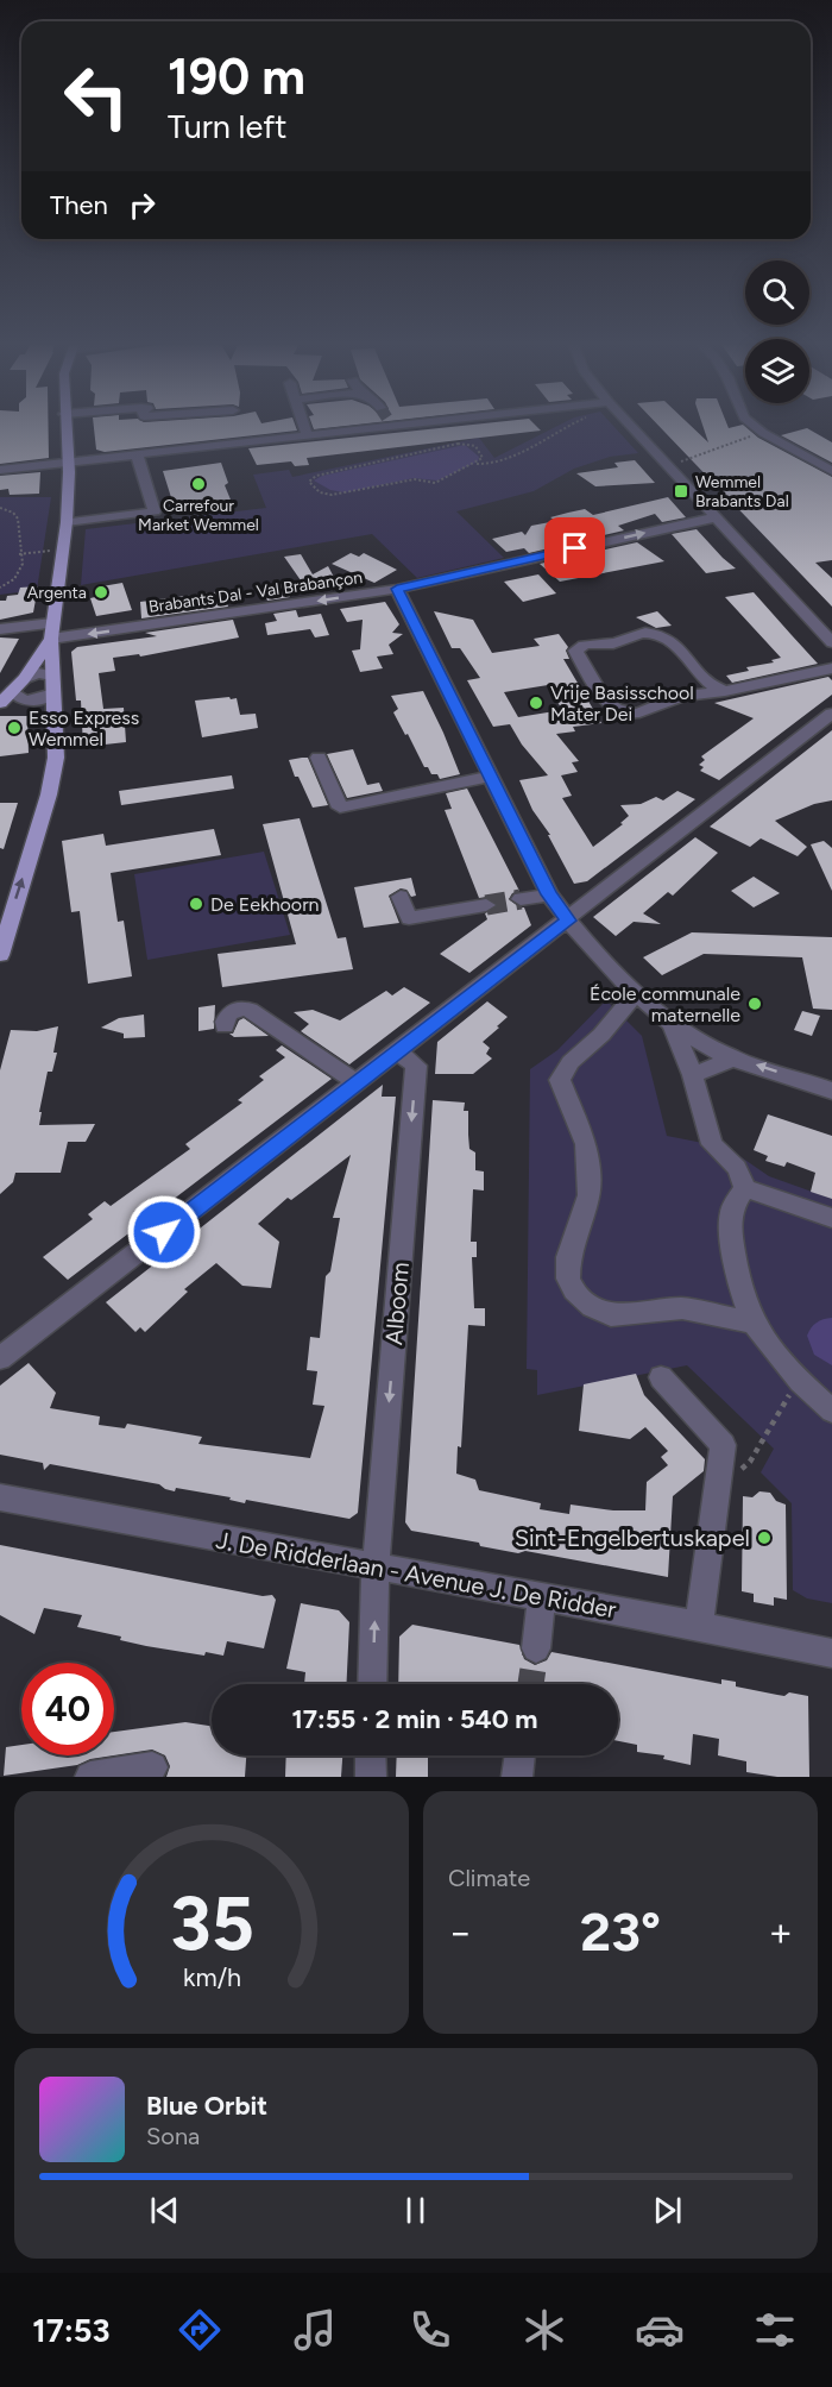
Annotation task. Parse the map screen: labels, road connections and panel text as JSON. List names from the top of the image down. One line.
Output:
{"streets":{"street":["Brabants Dal - Val Brabançon","Alboom","J. De Ridderlaan - Avenue J. De Ridder"]},"crossings":[["Alboom","J. De Ridderlaan - Avenue J. De Ridder"]],"one_way":["Alboom"],"places":{"other":["Carrefour Market Wemmel","Argenta","Vrije Basisschool Mater Dei","Esso Express Wemmel","De Eekhoorn","École communale maternelle","Sint-Engelbertuskapel"],"transit":["Wemmel Brabants Dal"]},"page":{"turn":["190 m","Turn left"],"then":"Then","limit":"40","trip":"17:55 · 2 min · 540 m","tile":"Climate","heat":["−","23°","+"],"song":["Blue Orbit","Sona"],"tabs":"17:53","gauge":["35","km/h"]}}
